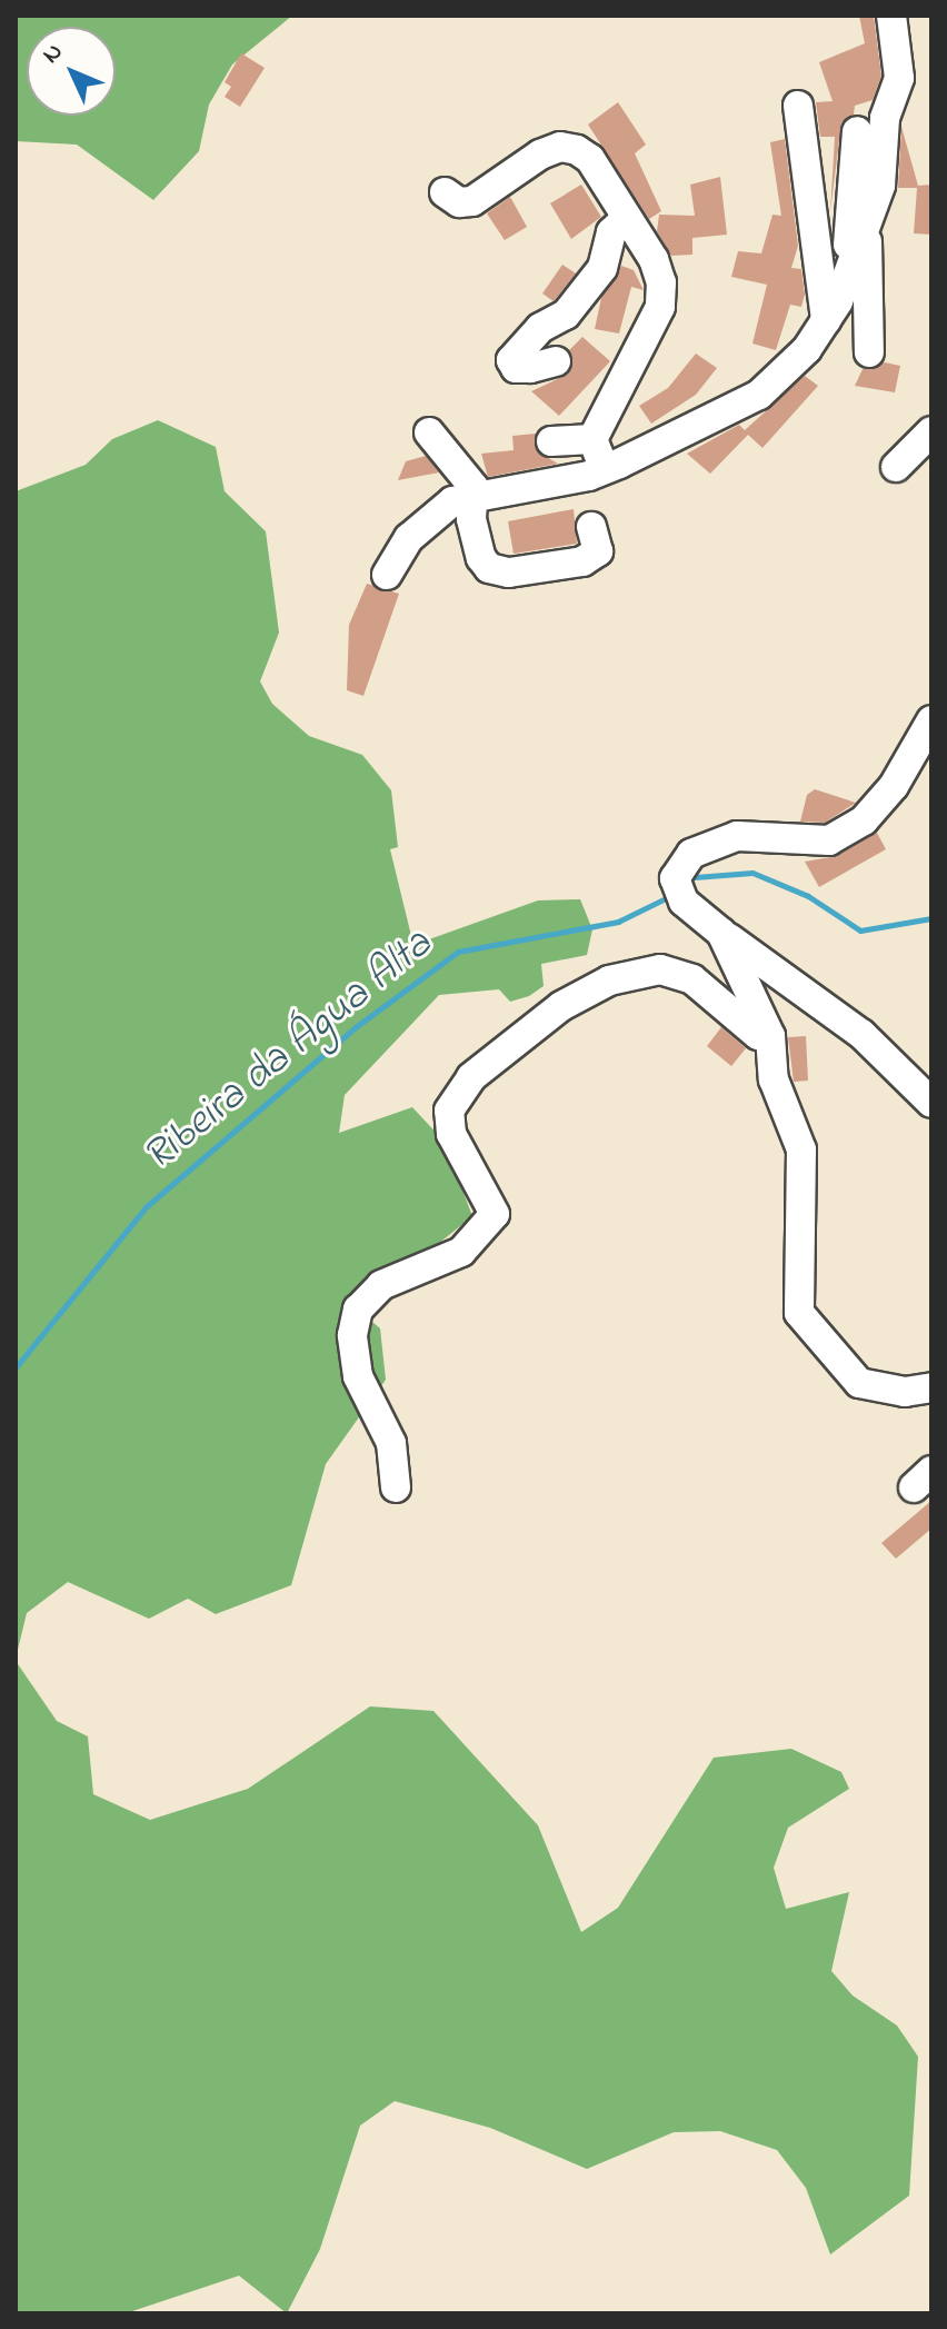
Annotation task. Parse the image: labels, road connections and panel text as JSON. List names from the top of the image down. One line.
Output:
{"water":["Ribeira da Água Alta"],"north":"top left"}
